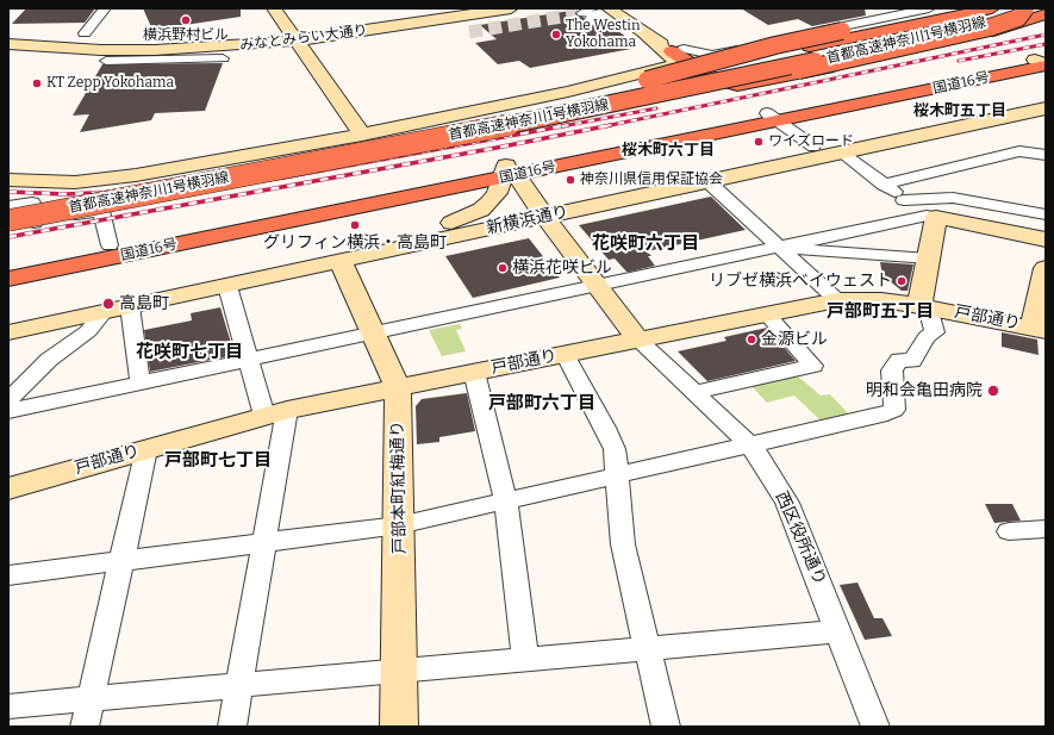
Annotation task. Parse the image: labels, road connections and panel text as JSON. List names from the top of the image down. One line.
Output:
{"streets":{"highway":["首都高速神奈川1号横羽線","国道16号"],"street":["みなとみらい大通り","新横浜通り","戸部通り","戸部本町紅梅通り","西区役所通り"]},"crossings":[["新横浜通り","戸部本町紅梅通り"],["戸部通り","戸部本町紅梅通り"],["戸部通り","西区役所通り"]],"districts":["桜木町五丁目","桜木町六丁目","花咲町六丁目","戸部町五丁目","花咲町七丁目","戸部町六丁目","戸部町七丁目"],"places":["横浜野村ビル","The Westin Yokohama","KT Zepp Yokohama","ワイズロード","神奈川県信用保証協会","グリフィン横浜・高島町","横浜花咲ビル","リブゼ横浜ベイウェスト","高島町","金源ビル","明和会亀田病院"]}
